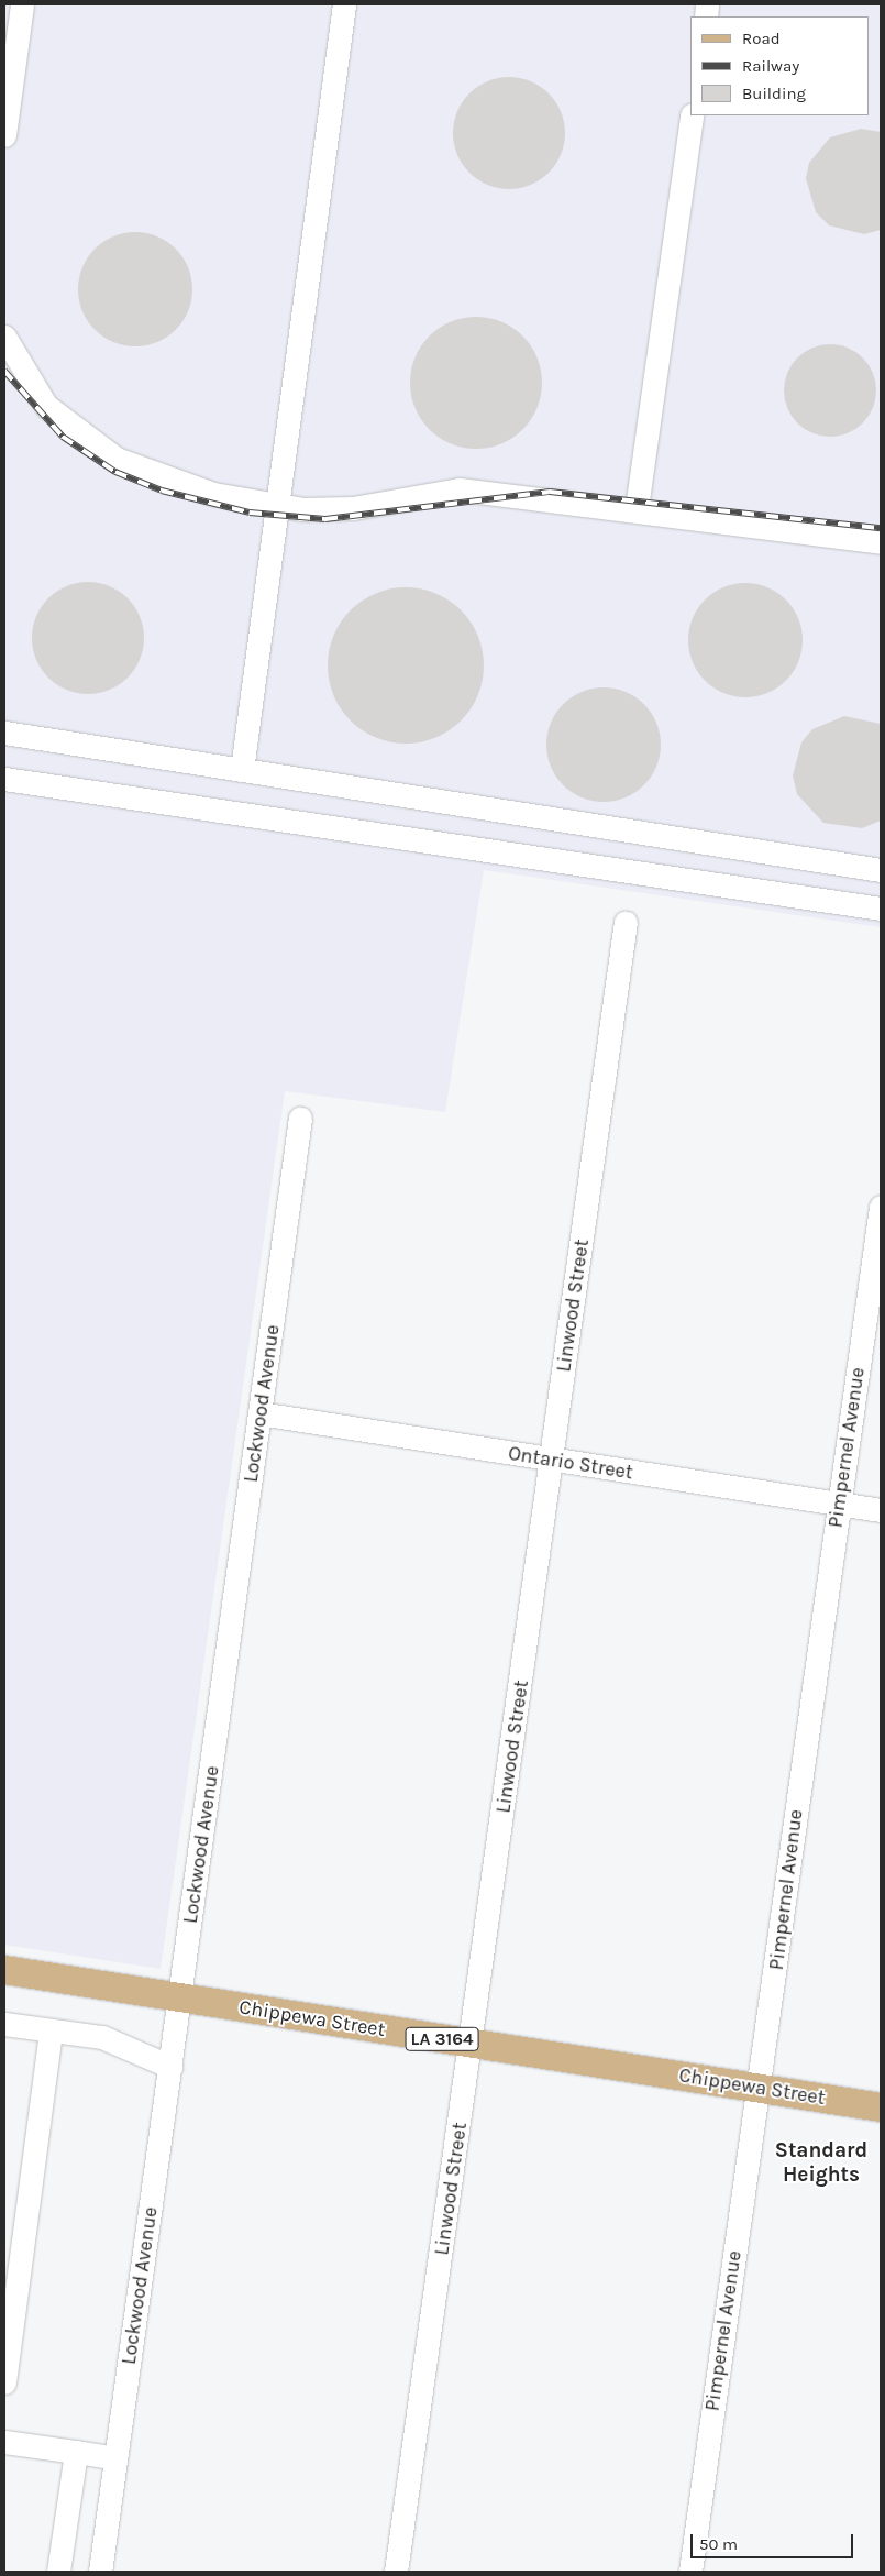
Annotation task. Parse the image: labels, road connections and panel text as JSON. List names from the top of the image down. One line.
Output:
{"streets":{"main road":["Chippewa Street","LA 3164"],"street":["Linwood Street","Lockwood Avenue","Pimpernel Avenue","Ontario Street"]},"crossings":[["Linwood Street","Ontario Street"],["Linwood Street","Chippewa Street"],["Lockwood Avenue","Ontario Street"],["Lockwood Avenue","Chippewa Street"],["Pimpernel Avenue","Ontario Street"],["Pimpernel Avenue","Chippewa Street"]],"districts":["Standard Heights"],"legend":["Road","Railway","Building"],"scale_bar":"50 m"}
